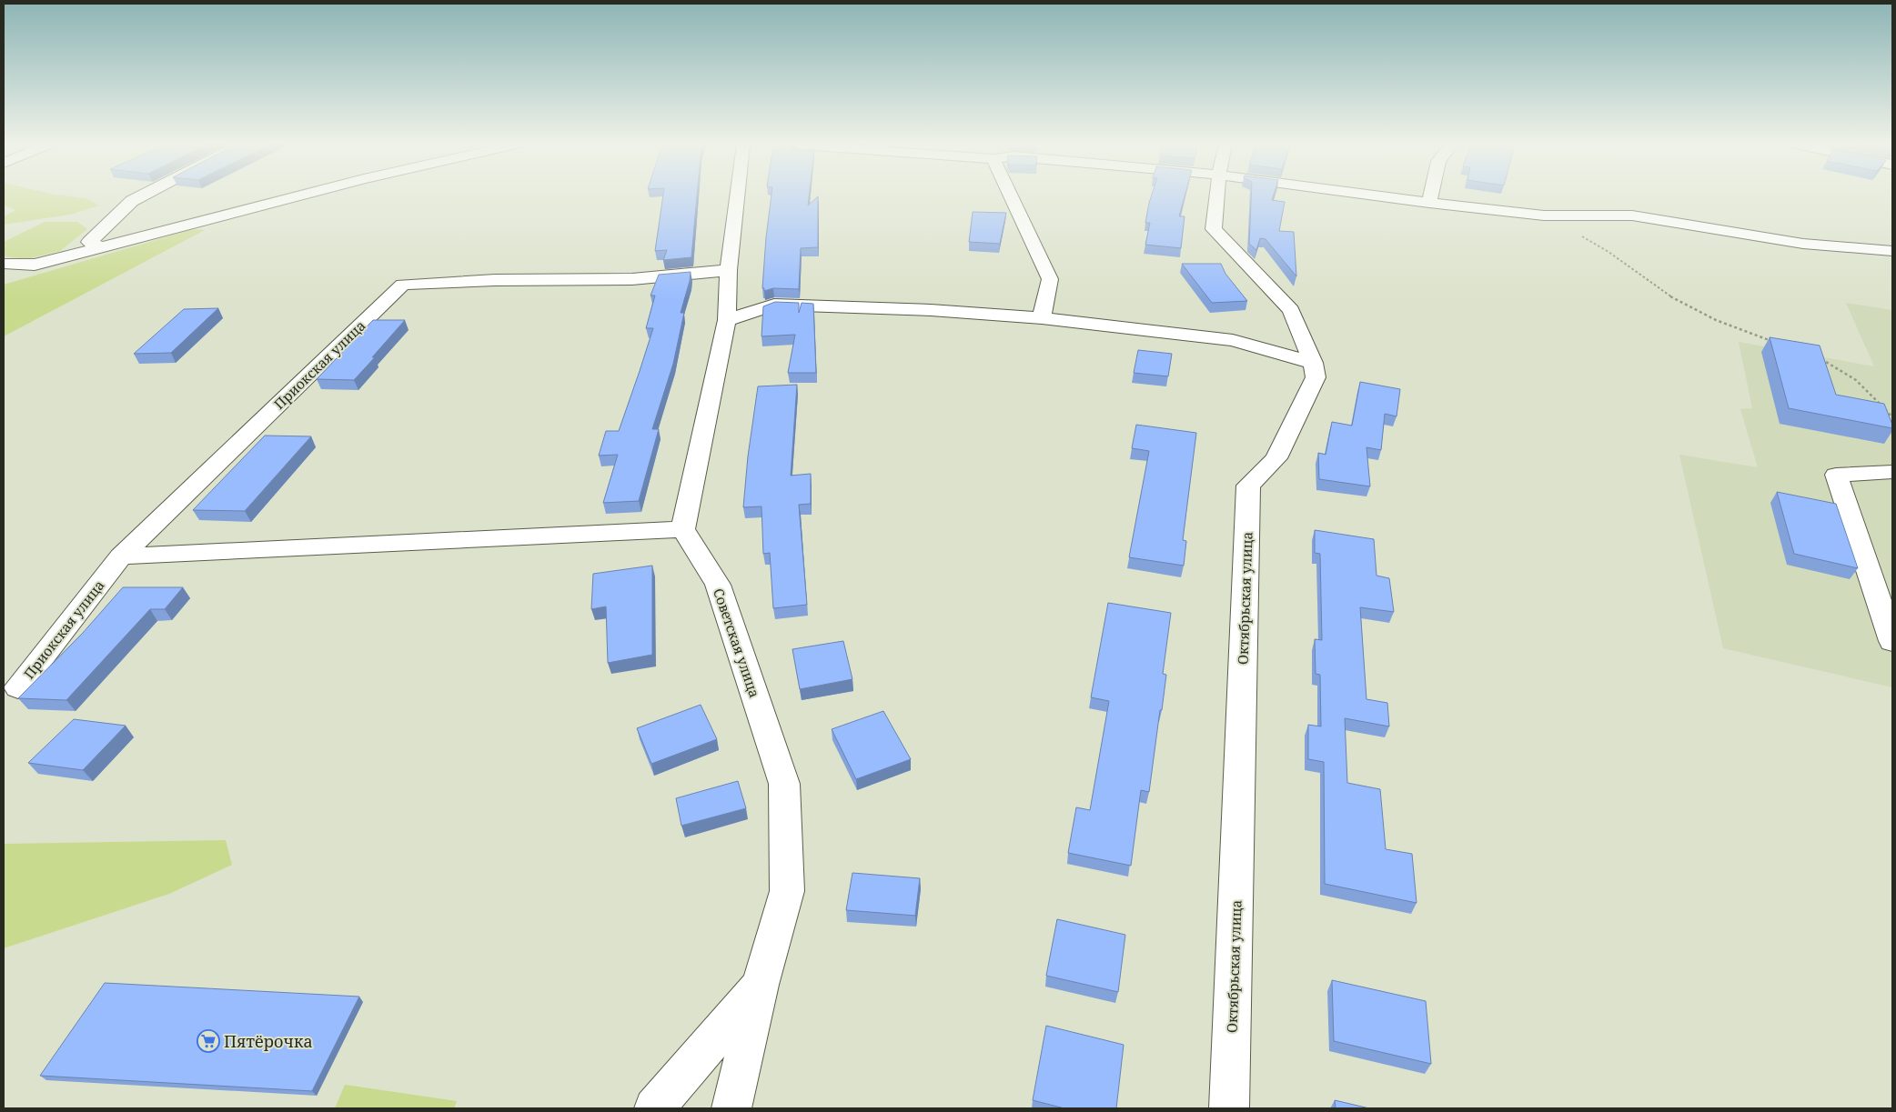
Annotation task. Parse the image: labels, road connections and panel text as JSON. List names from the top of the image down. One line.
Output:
{"streets":{"street":["Приокская улица","Октябрьская улица","Советская улица"]},"places":{"supermarket":["Пятёрочка"]}}
